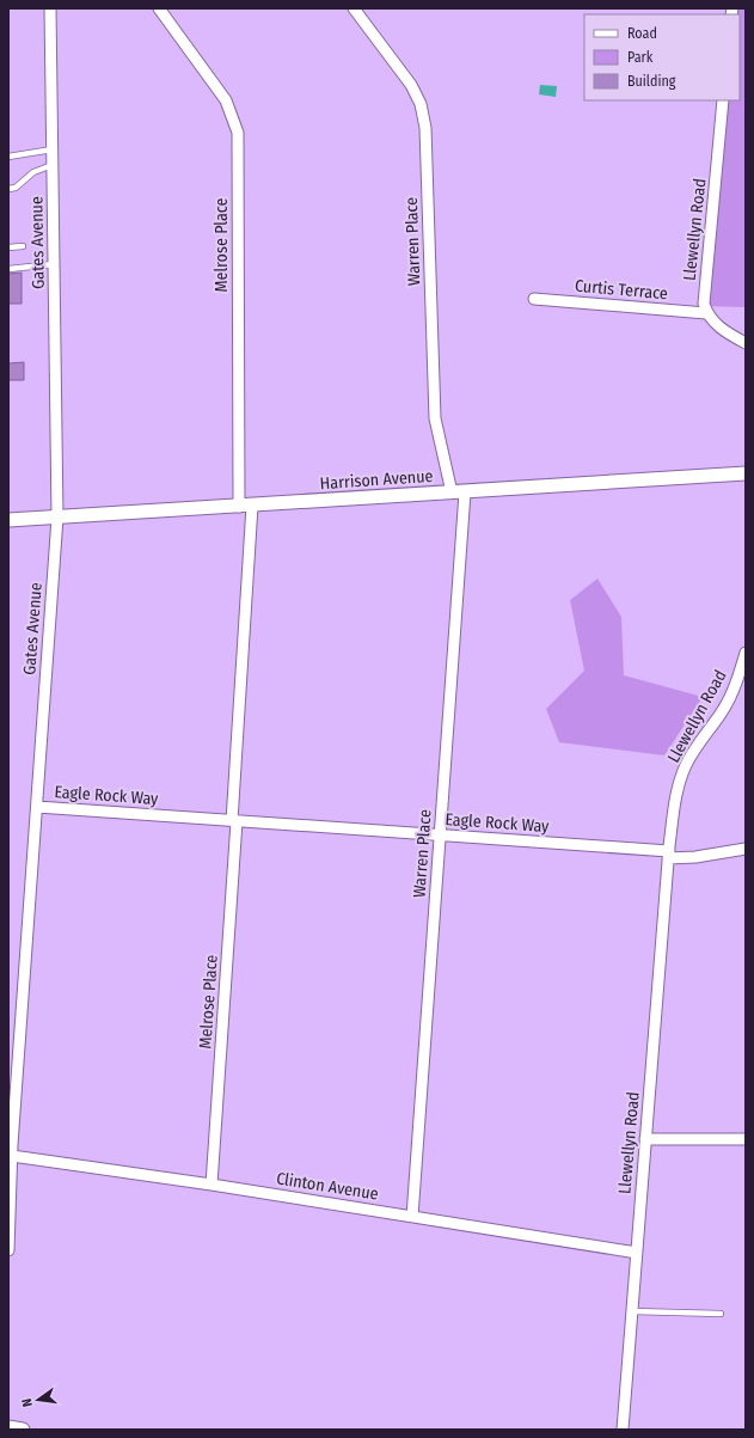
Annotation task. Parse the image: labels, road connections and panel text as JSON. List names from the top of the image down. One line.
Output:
{"streets":{"street":["Llewellyn Road","Warren Place","Gates Avenue","Melrose Place","Curtis Terrace","Harrison Avenue","Eagle Rock Way","Clinton Avenue"]},"crossings":[["Llewellyn Road","Curtis Terrace"],["Llewellyn Road","Eagle Rock Way"],["Llewellyn Road","Clinton Avenue"],["Warren Place","Harrison Avenue"],["Warren Place","Eagle Rock Way"],["Warren Place","Clinton Avenue"],["Gates Avenue","Harrison Avenue"],["Gates Avenue","Eagle Rock Way"],["Gates Avenue","Clinton Avenue"],["Melrose Place","Harrison Avenue"],["Melrose Place","Eagle Rock Way"],["Melrose Place","Clinton Avenue"]],"legend":["Road","Park","Building"],"north":"left"}
